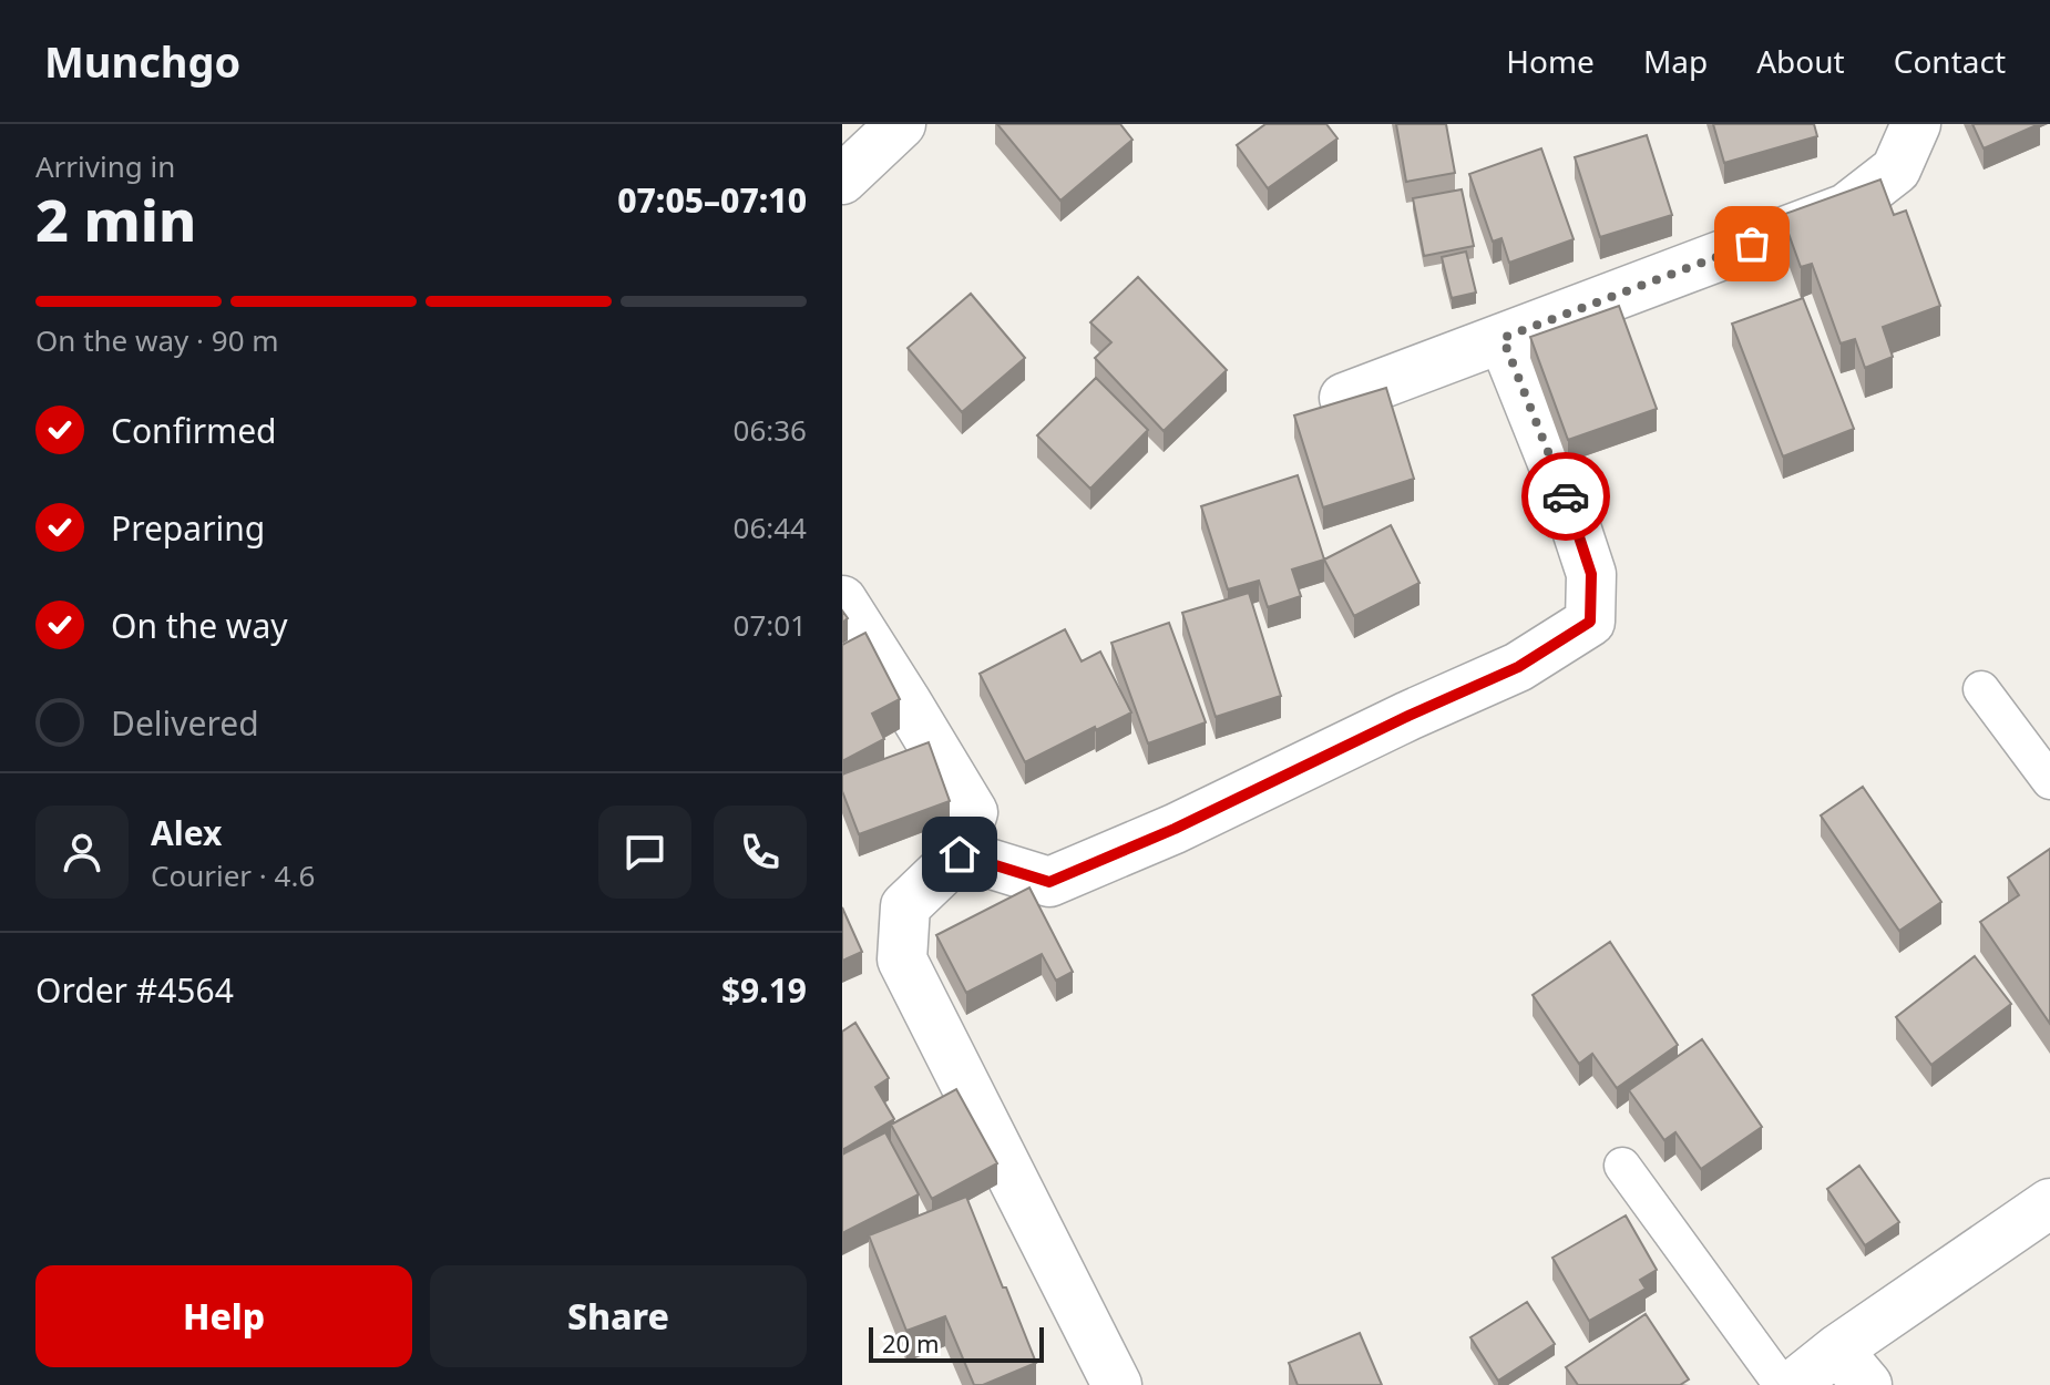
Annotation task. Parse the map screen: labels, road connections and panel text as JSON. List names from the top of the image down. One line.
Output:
{"scale_bar":"20 m","page":{"header":"Munchgo","nav":["Home","Map","About","Contact"],"heading":["2 min","Arriving in","07:05–07:10"],"panel":["Alex","Courier · 4.6","Order #4564","$9.19"],"bar":"On the way · 90 m","list":[["Confirmed","06:36"],["Preparing","06:44"],["On the way","07:01"],"Delivered"],"buttons":["Help","Share"],"scale":"20 m"}}
